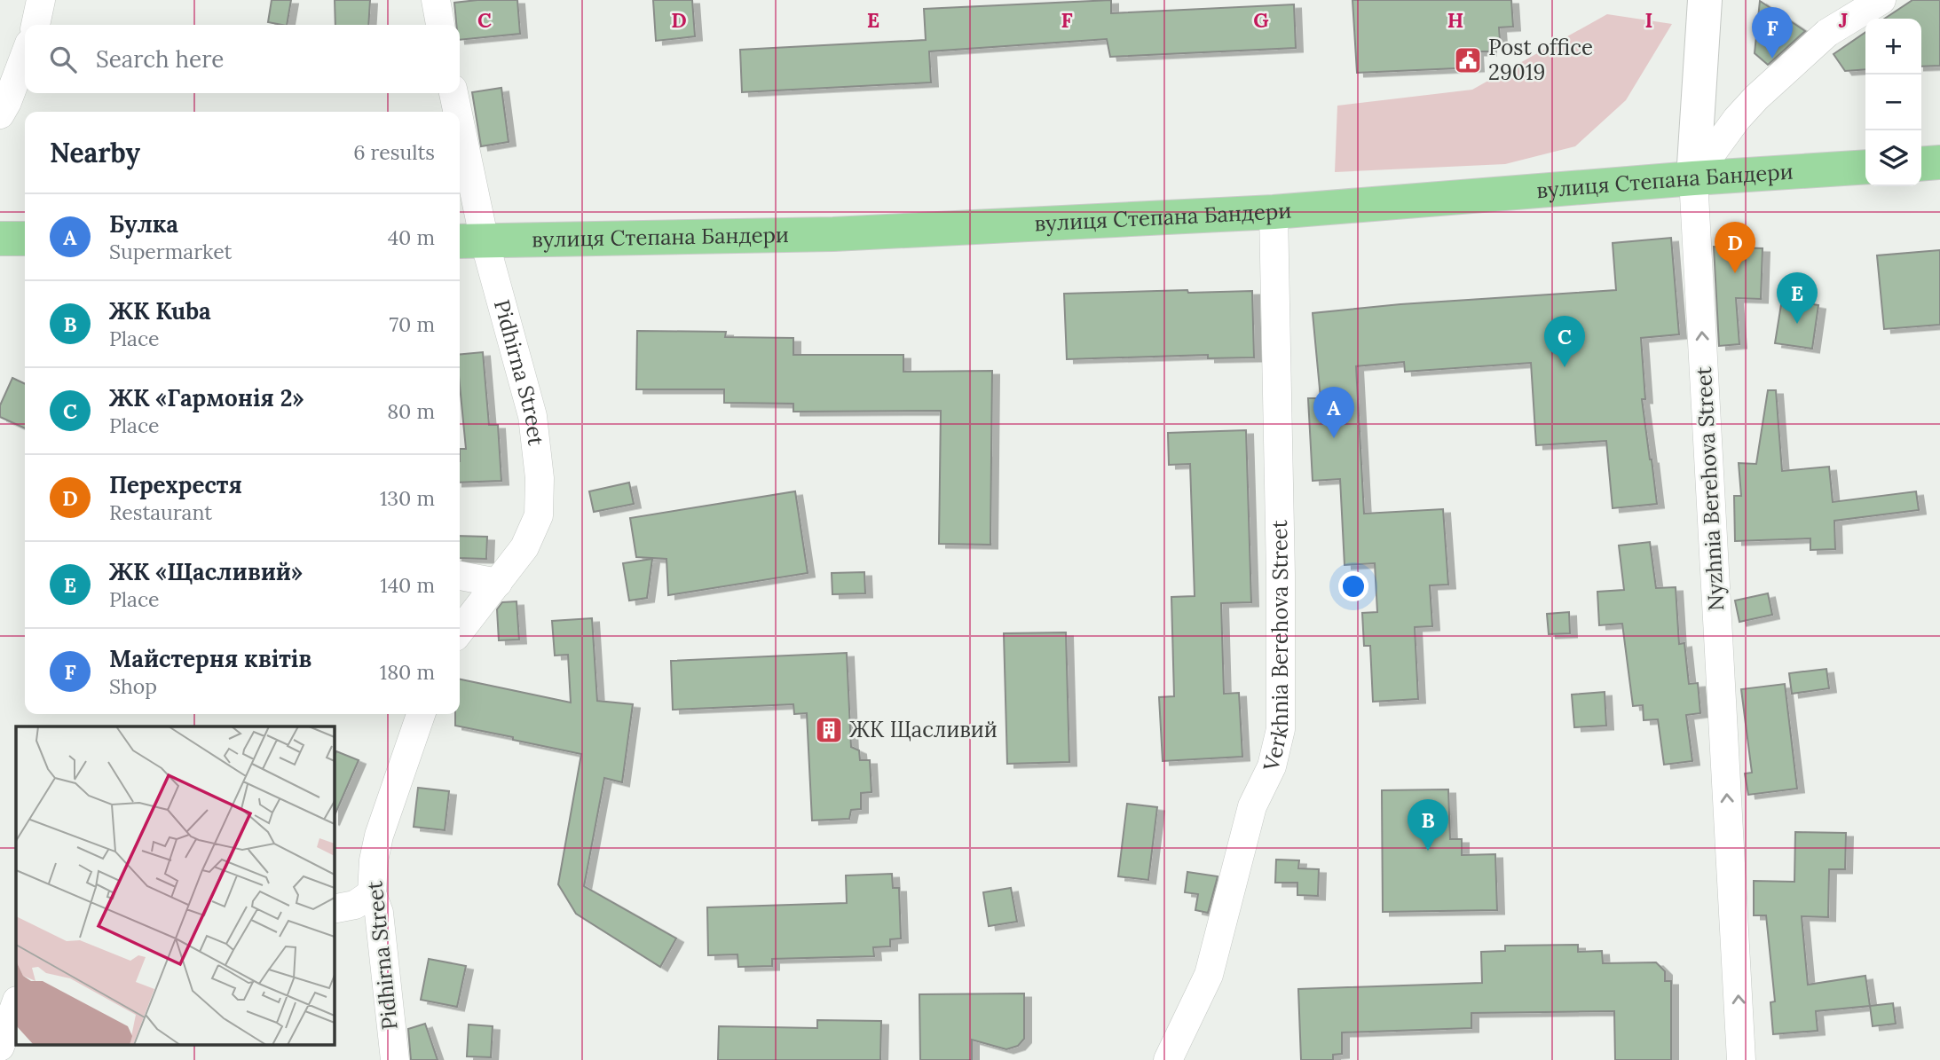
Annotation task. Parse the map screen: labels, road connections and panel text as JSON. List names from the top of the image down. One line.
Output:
{"streets":{"main road":["вулиця Степана Бандери"],"street":["Pidhirna Street","Nyzhnia Berehova Street","Verkhnia Berehova Street"]},"crossings":[["вулиця Степана Бандери","Pidhirna Street"],["вулиця Степана Бандери","Nyzhnia Berehova Street"],["вулиця Степана Бандери","Verkhnia Berehova Street"]],"one_way":["Nyzhnia Berehova Street"],"places":{"public building":["Post office 29019"],"building":["ЖК Щасливий"]},"page":{"pins":["F","D","E","C","A","B"],"map_buttons":["+","−"],"search":"Search here","heading":["Nearby","6 results"],"list":[{"mark":"A","name":"Булка","note":"Supermarket","value":"40 m"},{"mark":"B","name":"ЖК Kuba","note":"Place","value":"70 m"},{"mark":"C","name":"ЖК «Гармонія 2»","note":"Place","value":"80 m"},{"mark":"D","name":"Перехрестя","note":"Restaurant","value":"130 m"},{"mark":"E","name":"ЖК «Щасливий»","note":"Place","value":"140 m"},{"mark":"F","name":"Майстерня квітів","note":"Shop","value":"180 m"}]},"grid":{"columns":["C","D","E","F","G","H","I","J"]}}
